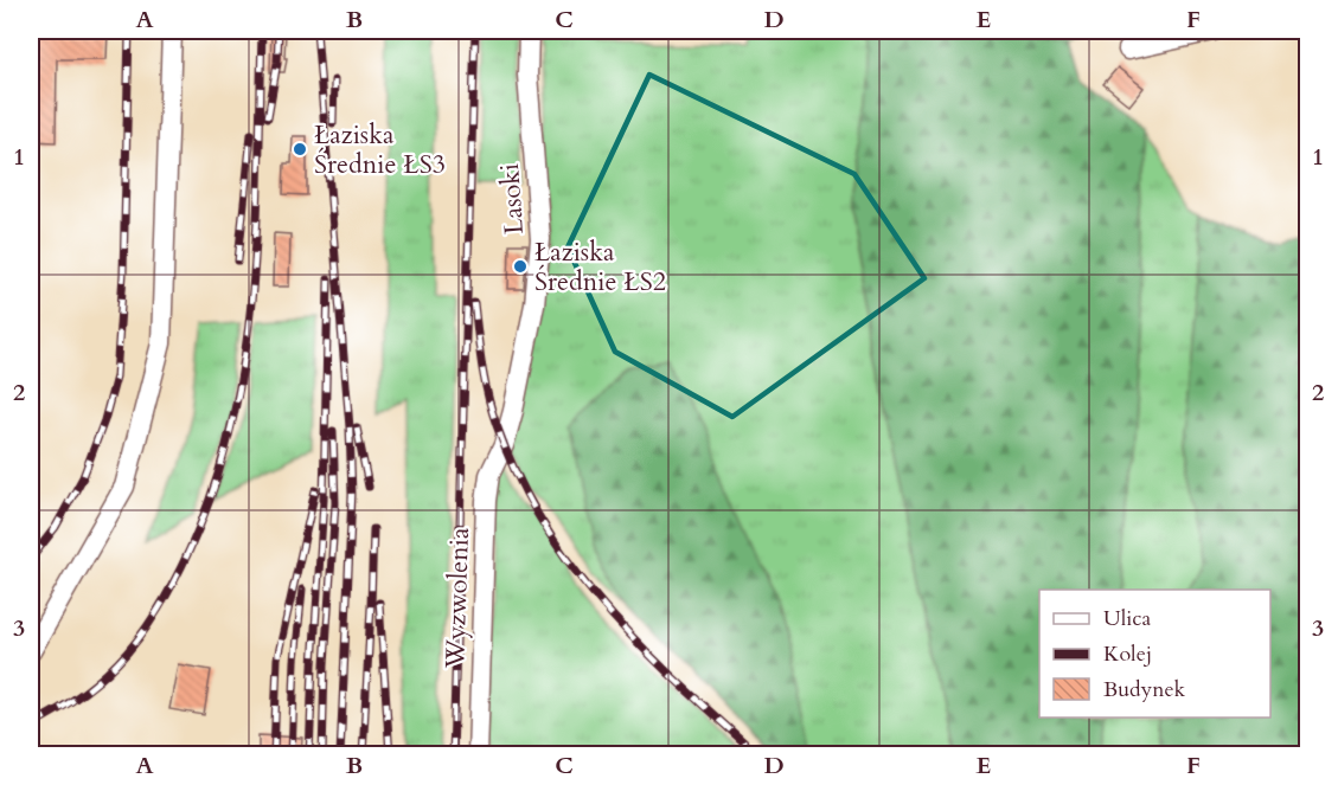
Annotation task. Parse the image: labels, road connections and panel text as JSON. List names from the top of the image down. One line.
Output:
{"streets":{"street":["Lasoki","Wyzwolenia"]},"crossings":[["Lasoki","Wyzwolenia"]],"places":["Łaziska Średnie ŁS3","Łaziska Średnie ŁS2"],"legend":["Ulica","Kolej","Budynek"],"grid":{"columns":["A","B","C","D","E","F"],"rows":["1","2","3"]}}
